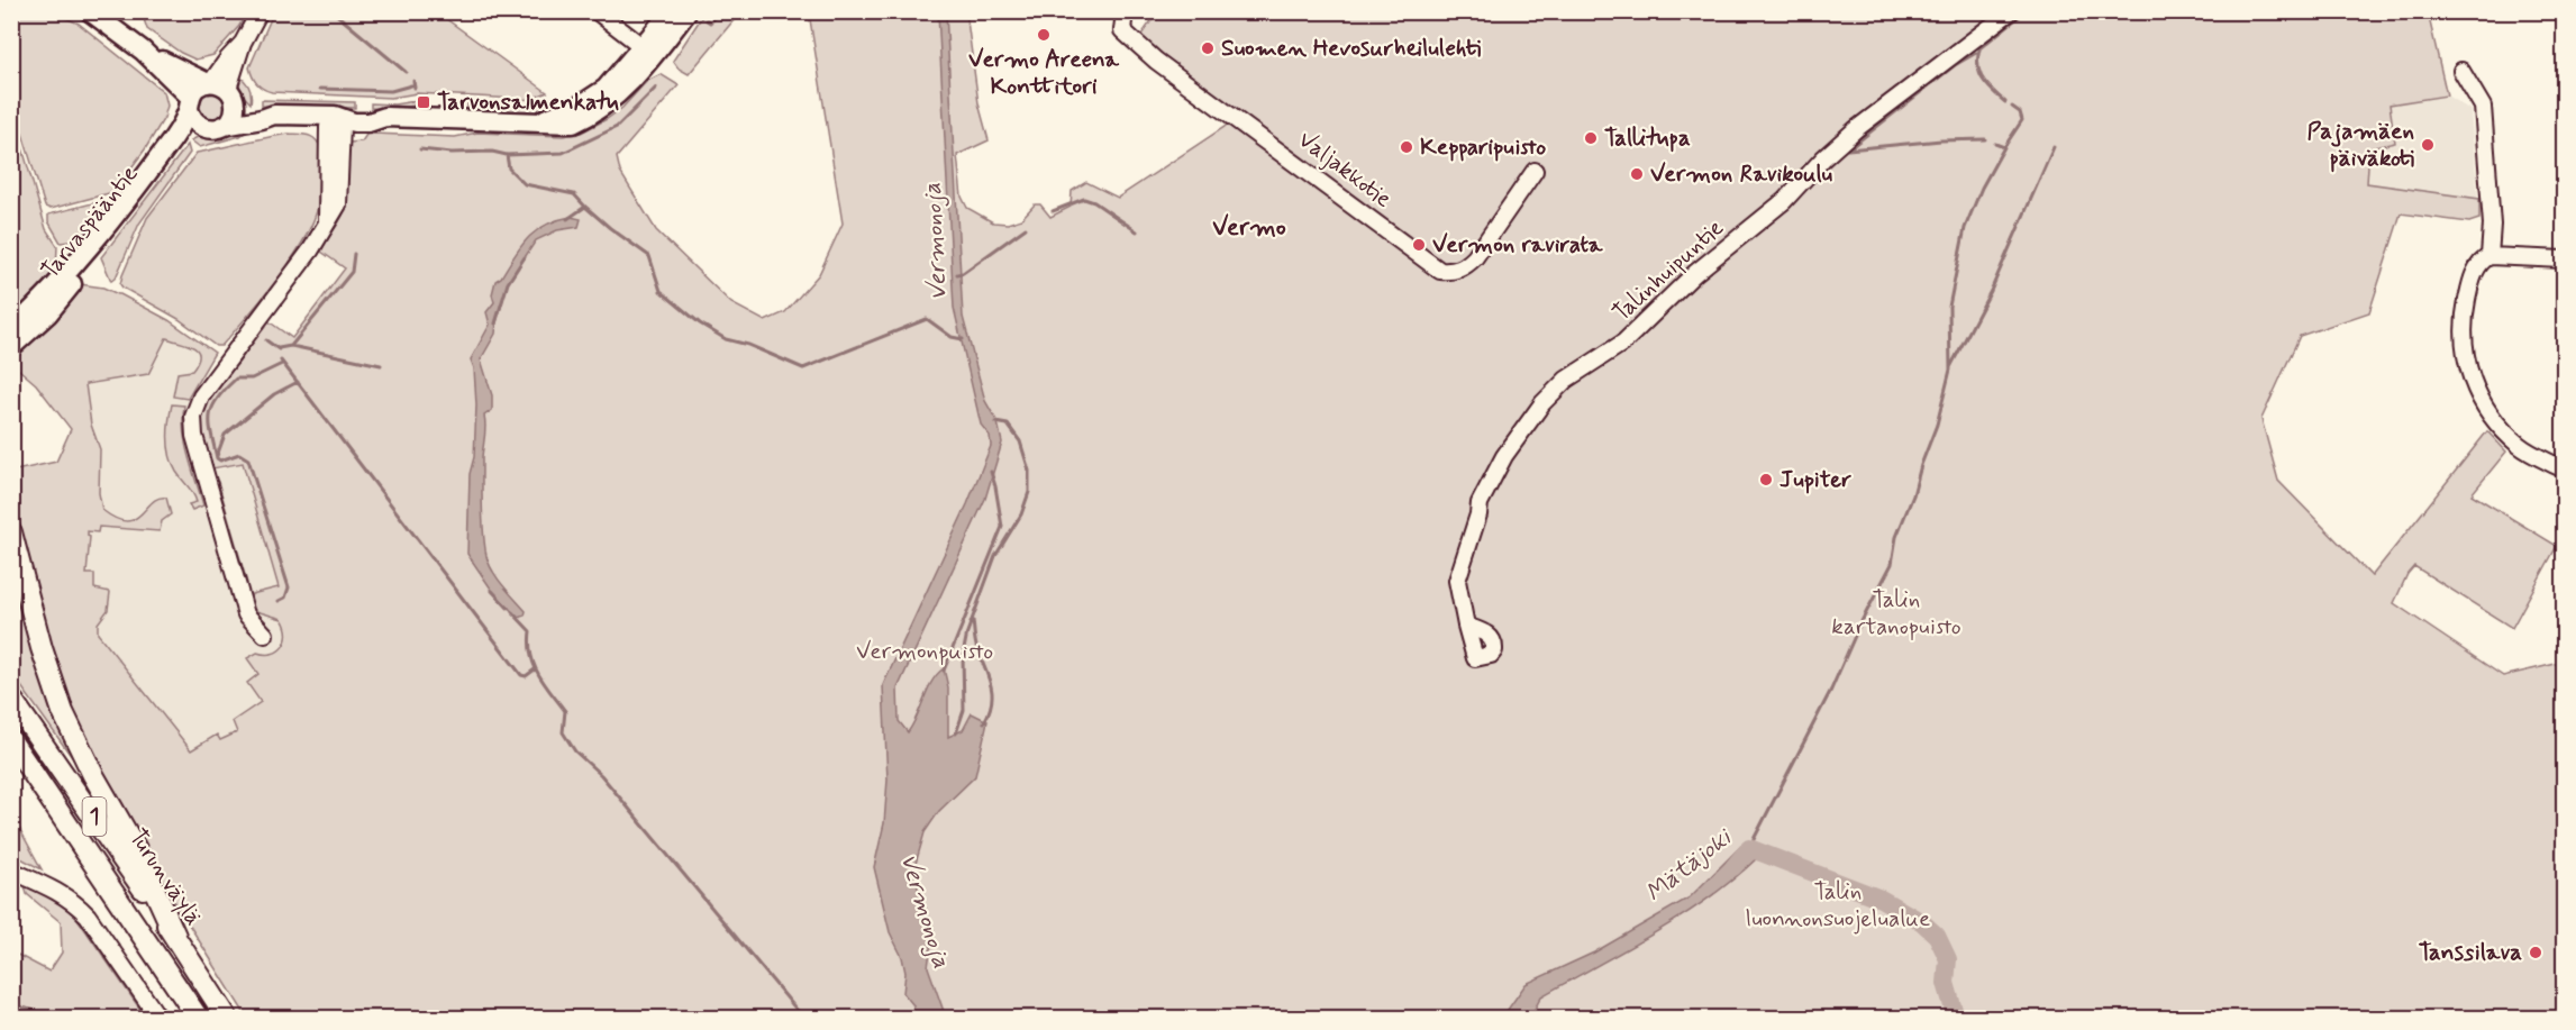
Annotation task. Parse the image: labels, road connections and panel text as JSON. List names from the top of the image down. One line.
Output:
{"streets":{"highway":["1","Turunväylä"],"main road":["Tarvaspääntie"],"street":["Valjakkotie","Talinhuipuntie"]},"districts":["Vermo"],"water":["Vermonoja","Mätäjoki"],"parks":["Talin kartanopuisto","Vermonpuisto","Talin luonnonsuojelualue"],"places":{"other":["Vermo Areena Konttitori","Suomen Hevosurheilulehti","Tallitupa","Pajamäen päiväkoti","Kepparipuisto","Vermon Ravikoulu","Vermon ravirata","Jupiter","Tanssilava"],"transit":["Tarvonsalmenkatu"]}}
